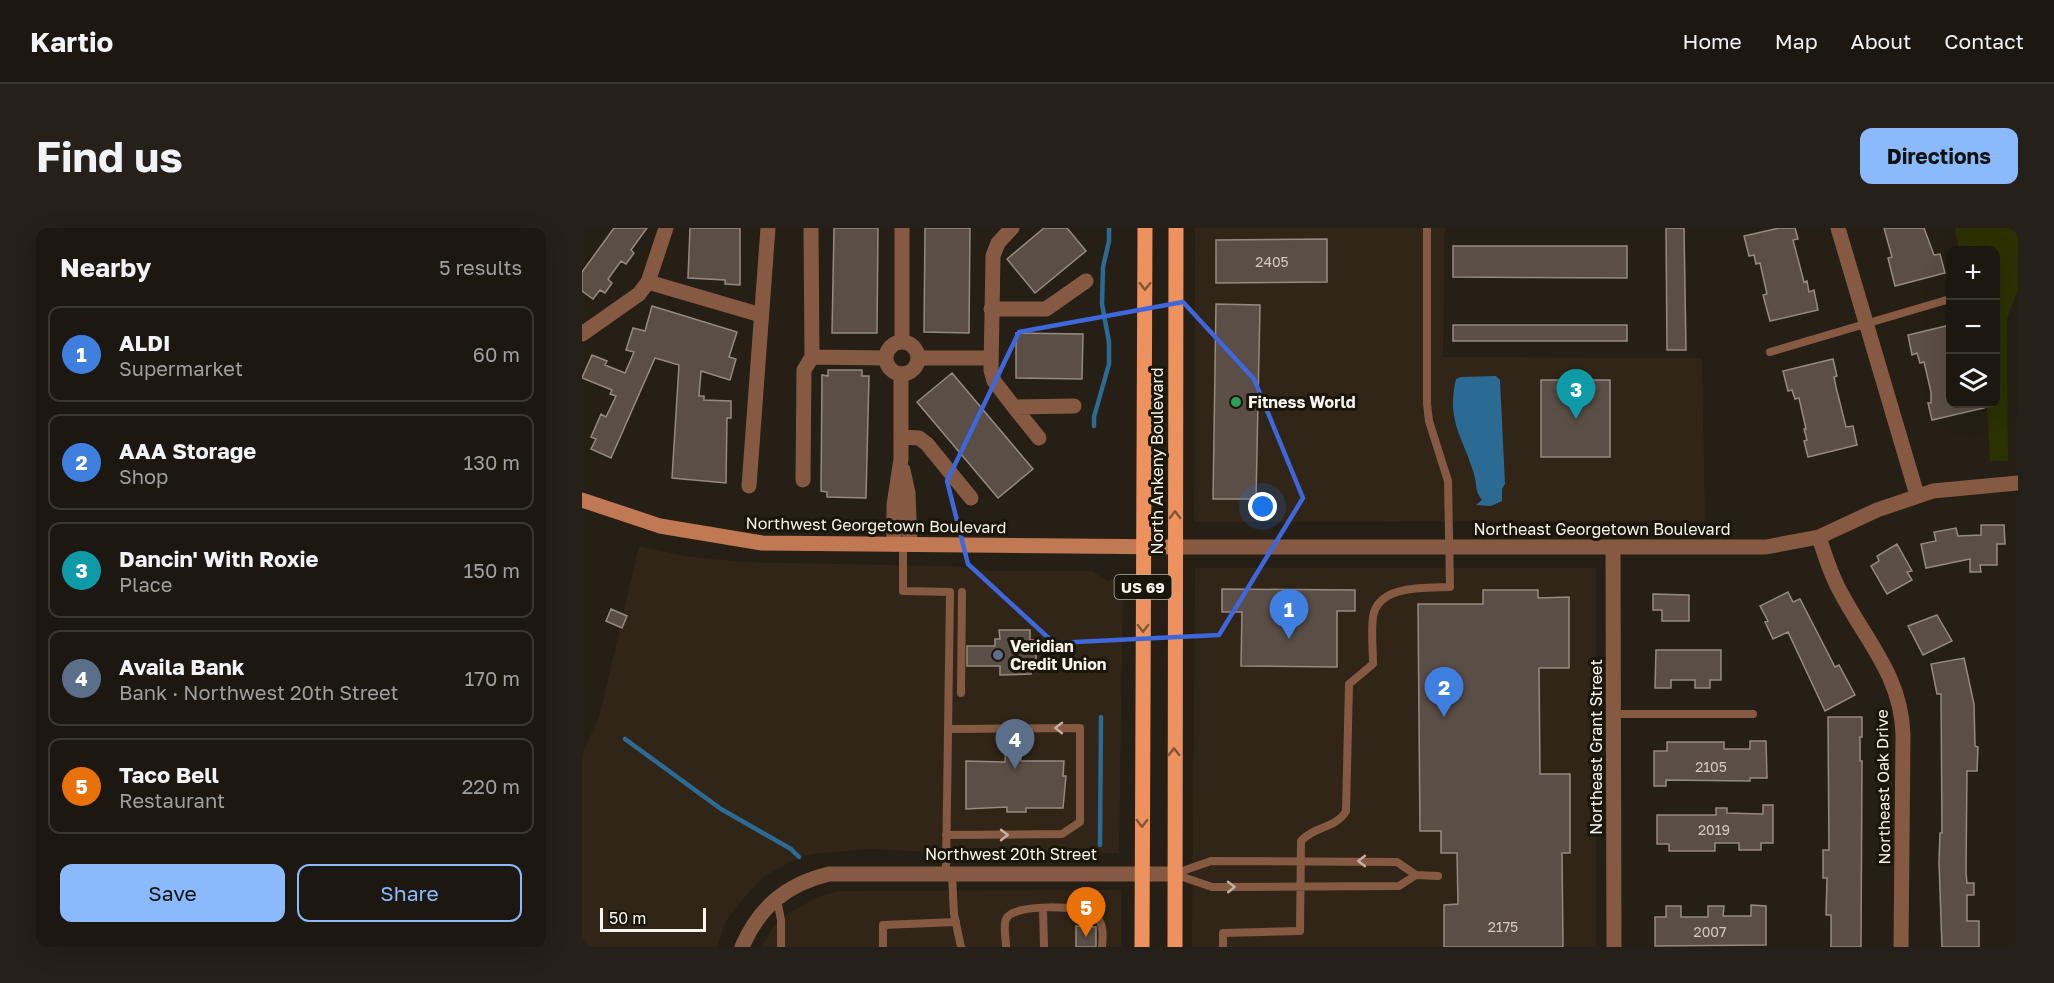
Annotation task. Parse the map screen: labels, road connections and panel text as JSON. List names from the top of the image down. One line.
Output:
{"streets":{"main road":["North Ankeny Boulevard","US 69"],"street":["Northwest Georgetown Boulevard","Northeast Georgetown Boulevard","Northeast Grant Street","Northeast Oak Drive","Northwest 20th Street"]},"crossings":[["North Ankeny Boulevard","Northwest Georgetown Boulevard"],["North Ankeny Boulevard","Northeast Georgetown Boulevard"],["North Ankeny Boulevard","Northwest 20th Street"],["Northwest Georgetown Boulevard","Northeast Georgetown Boulevard"],["Northeast Georgetown Boulevard","Northeast Grant Street"],["Northeast Georgetown Boulevard","Northeast Oak Drive"]],"places":["Fitness World","Veridian Credit Union"],"house_numbers":["2405","2105","2019","2175","2007"],"scale_bar":"50 m","page":{"header":"Kartio","nav":["Home","Map","About","Contact"],"buttons":["Directions",["Save","Share"]],"title":"Find us","heading":["Nearby","5 results"],"map_buttons":["+","−"],"list":[{"mark":"1","name":"ALDI","note":"Supermarket","value":"60 m"},{"mark":"2","name":"AAA Storage","note":"Shop","value":"130 m"},{"mark":"3","name":"Dancin' With Roxie","note":"Place","value":"150 m"},{"mark":"4","name":"Availa Bank","note":"Bank · Northwest 20th Street","value":"170 m"},{"mark":"5","name":"Taco Bell","note":"Restaurant","value":"220 m"}],"pins":["3","1","2","4","5"],"scale":"50 m"}}
